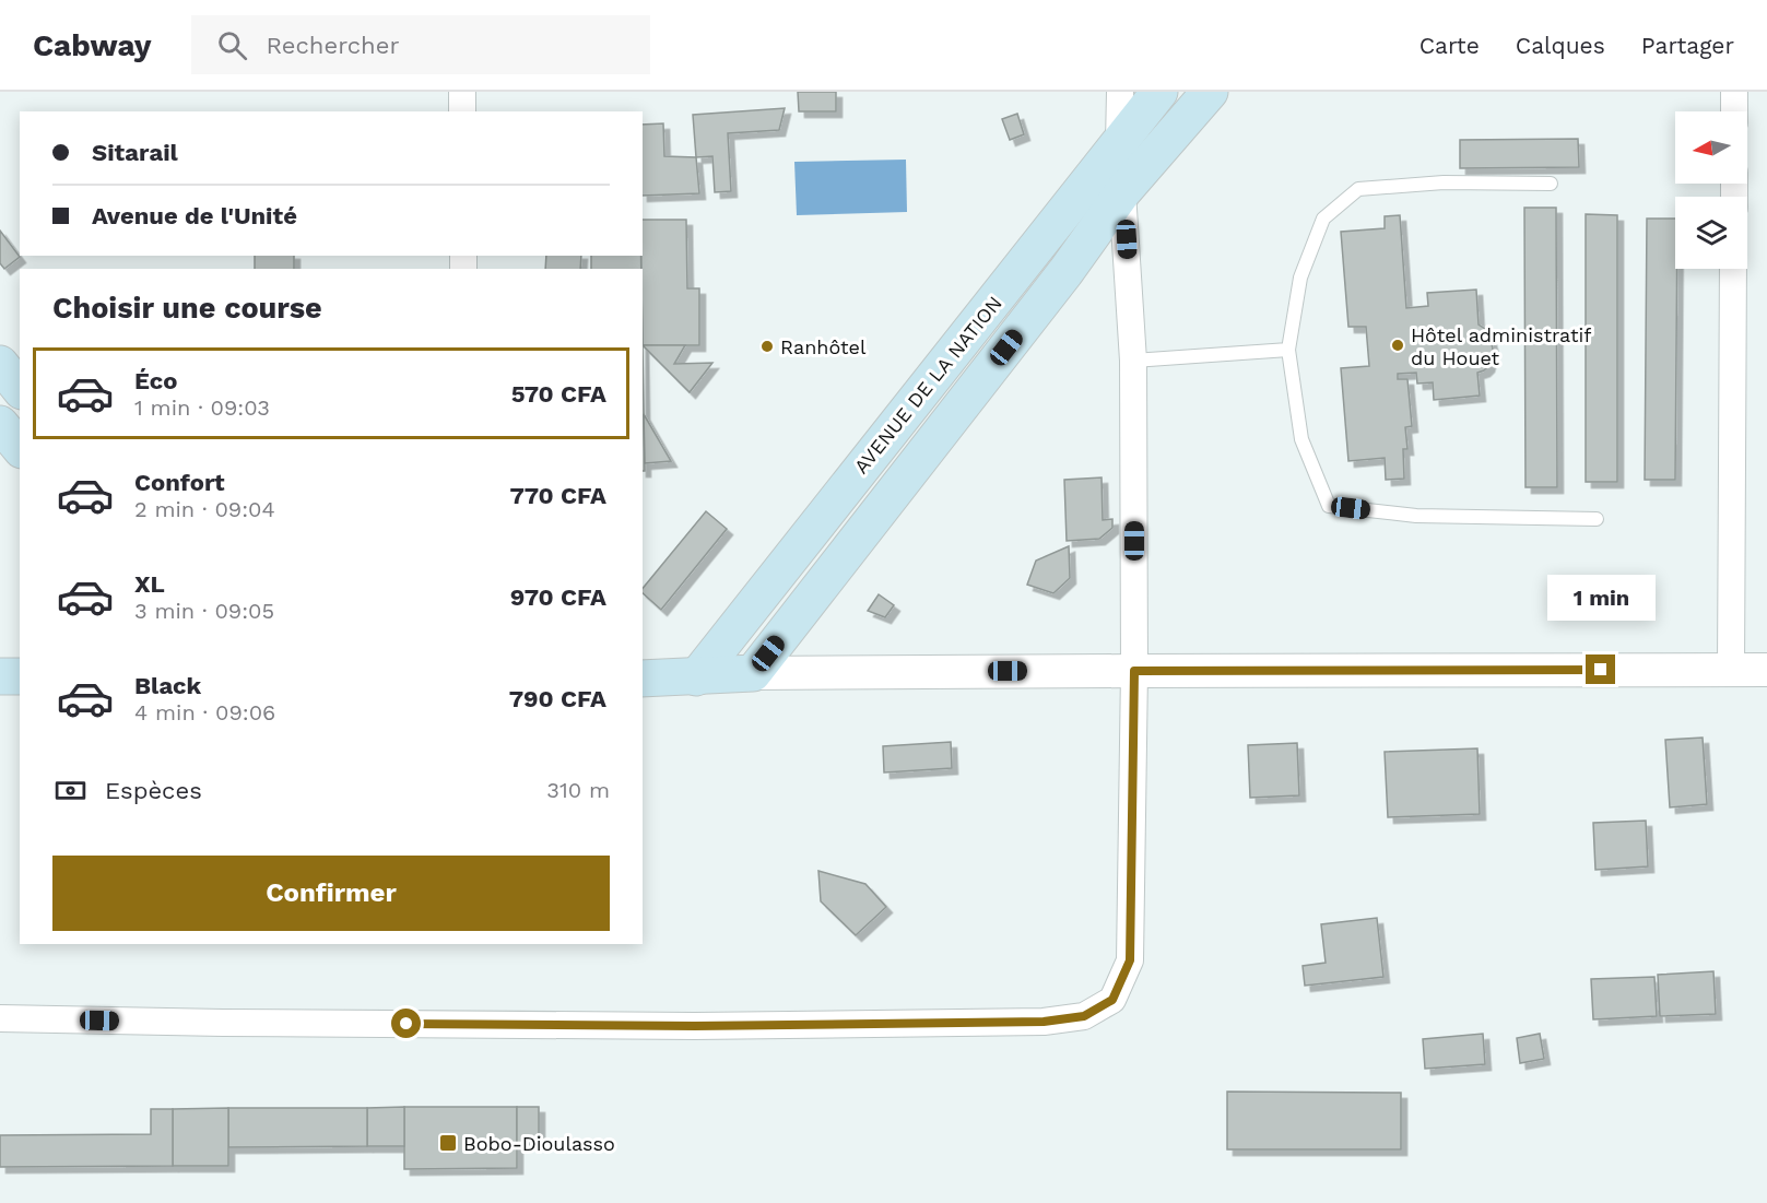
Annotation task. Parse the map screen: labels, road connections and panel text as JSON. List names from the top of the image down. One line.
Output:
{"streets":{"main road":["AVENUE DE LA NATION"]},"places":{"other":["Hôtel administratif du Houet","Ranhôtel"],"transit":["Bobo-Dioulasso"]},"north":"left","page":{"header":"Cabway","search":"Rechercher","nav":["Carte","Calques","Partager"],"banner":["Sitarail","Avenue de l'Unité"],"heading":"Choisir une course","list":[{"name":"Éco","note":"1 min · 09:03","value":"570 CFA"},{"name":"Confort","note":"2 min · 09:04","value":"770 CFA"},{"name":"XL","note":"3 min · 09:05","value":"970 CFA"},{"name":"Black","note":"4 min · 09:06","value":"790 CFA"}],"bubble":"1 min","pay":["Espèces","310 m"],"buttons":"Confirmer"}}
